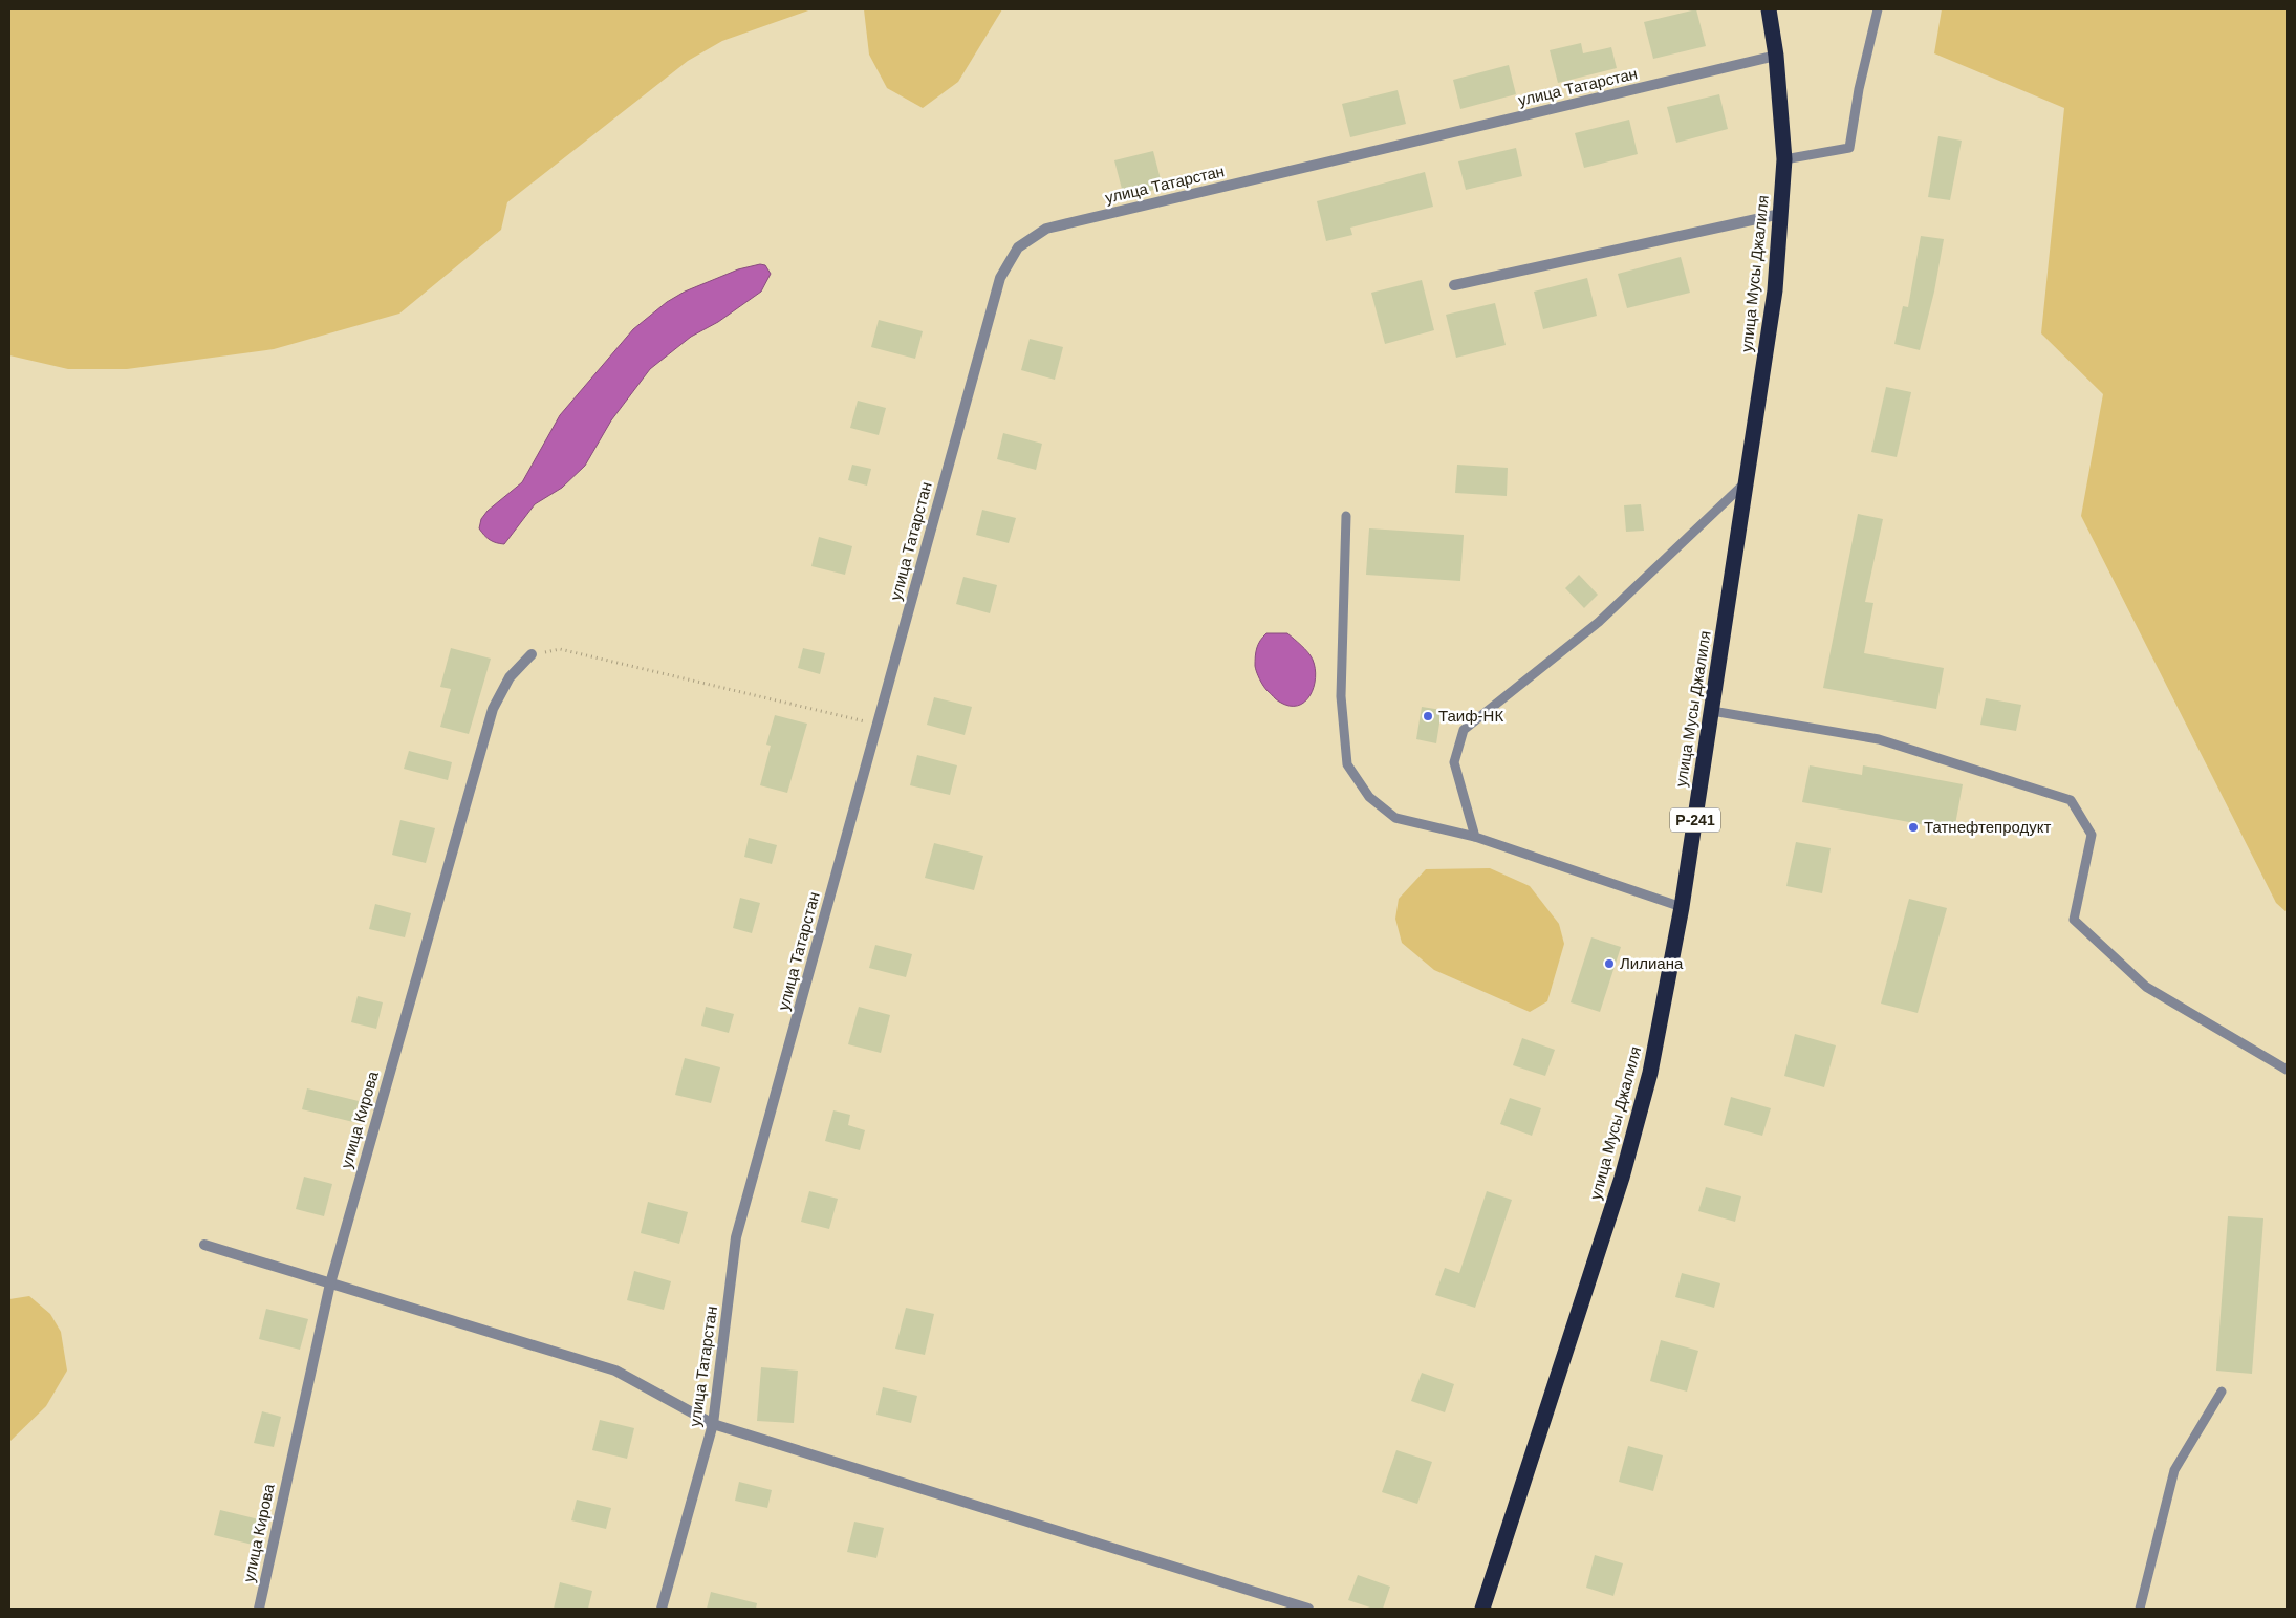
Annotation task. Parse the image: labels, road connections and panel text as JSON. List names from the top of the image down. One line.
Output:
{"streets":{"highway":["улица Мусы Джалиля","Р-241"],"street":["улица Татарстан","улица Кирова"]},"crossings":[["улица Татарстан","улица Мусы Джалиля"]],"places":["Таиф-НК","Татнефтепродукт","Лилиана"]}
